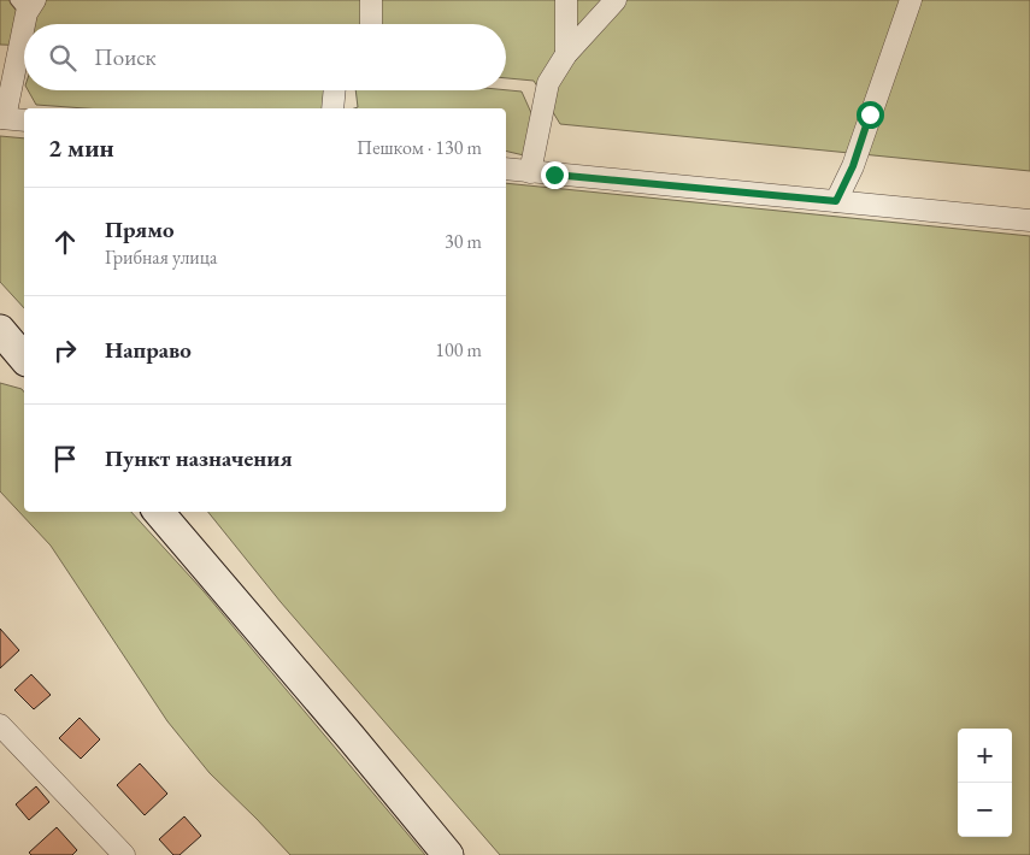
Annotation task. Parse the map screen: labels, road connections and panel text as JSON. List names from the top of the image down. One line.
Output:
{"page":{"search":"Поиск","heading":["2 мин","Пешком · 130 m"],"list":[["Прямо","Грибная улица","30 m"],["Направо","100 m"],"Пункт назначения"],"map_buttons":["+","−"]}}
